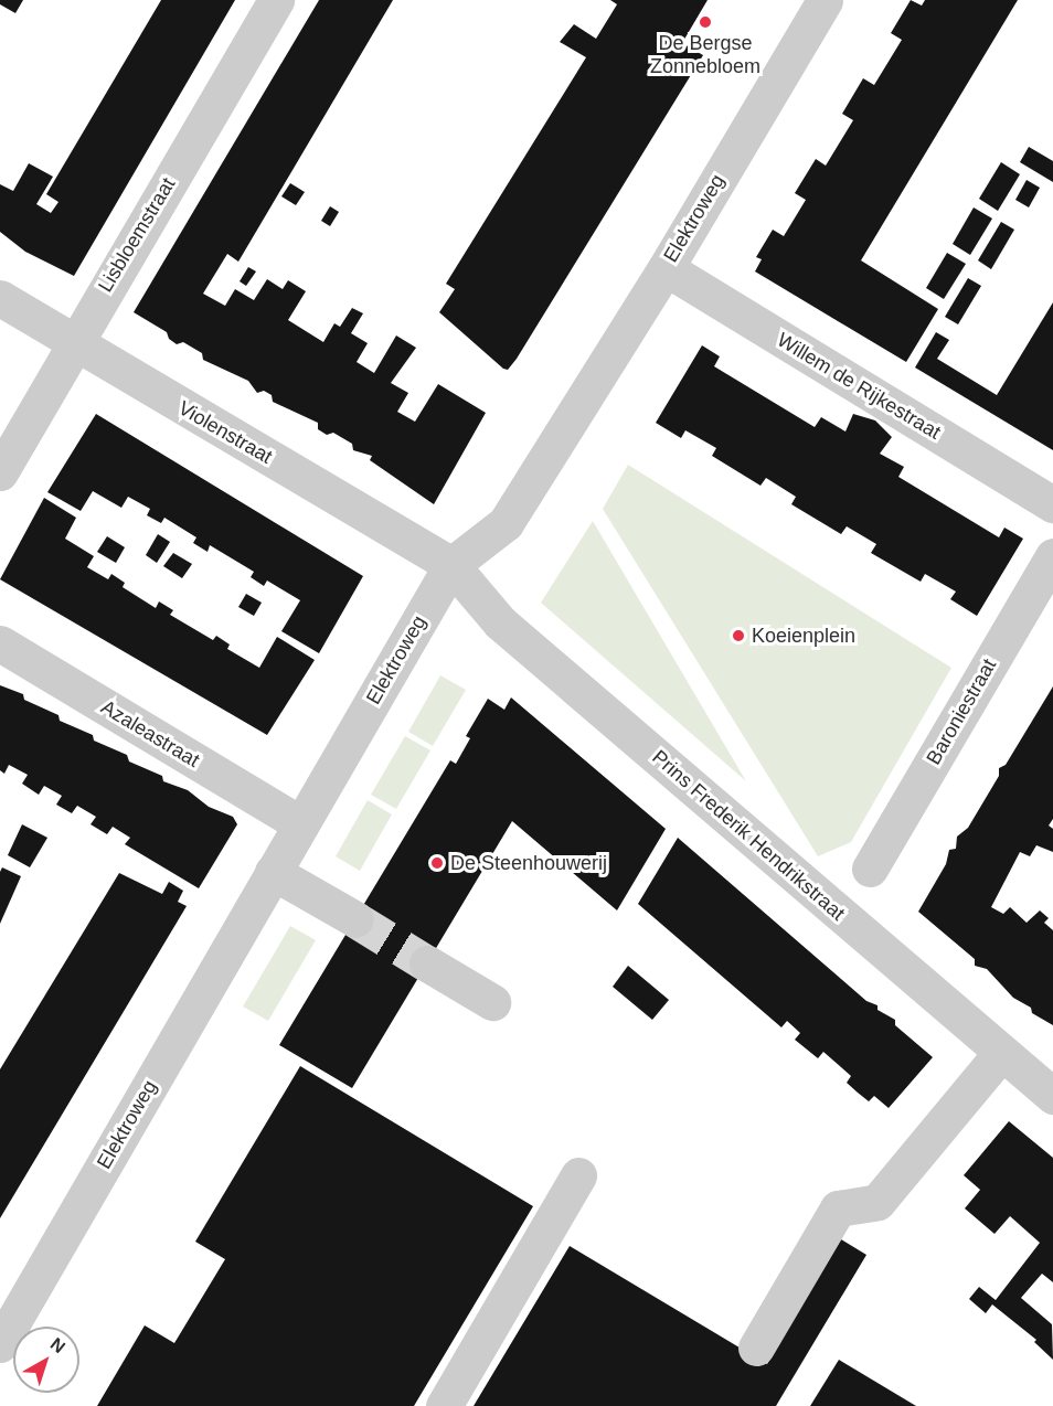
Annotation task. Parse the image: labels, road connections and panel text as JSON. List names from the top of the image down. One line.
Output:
{"streets":{"street":["Elektroweg","Lisbloemstraat","Willem de Rijkestraat","Violenstraat","Baroniestraat","Azaleastraat","Prins Frederik Hendrikstraat"]},"crossings":[["Elektroweg","Willem de Rijkestraat"],["Elektroweg","Violenstraat"],["Elektroweg","Azaleastraat"],["Elektroweg","Prins Frederik Hendrikstraat"],["Lisbloemstraat","Violenstraat"],["Violenstraat","Prins Frederik Hendrikstraat"]],"places":["De Bergse Zonnebloem","Koeienplein","De Steenhouwerij"],"north":"top right"}
